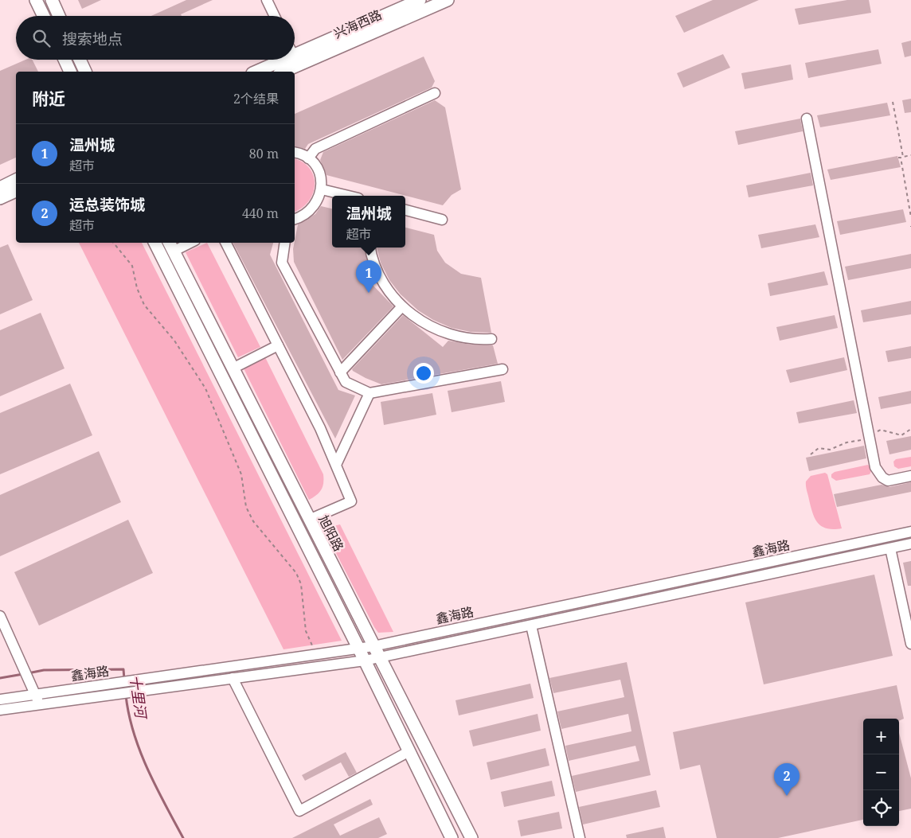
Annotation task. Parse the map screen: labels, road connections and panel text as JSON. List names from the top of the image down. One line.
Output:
{"streets":{"main road":["兴海西路","旭阳路"],"street":["鑫海路"]},"crossings":[["旭阳路","鑫海路"]],"water":["十里河"],"page":{"search":"搜索地点","heading":["附近","2个结果"],"list":[{"mark":"1","name":"温州城","note":"超市","value":"80 m"},{"mark":"2","name":"运总装饰城","note":"超市","value":"440 m"}],"popup":["温州城","超市"],"pins":["1","2"],"map_buttons":["+","−"]}}
